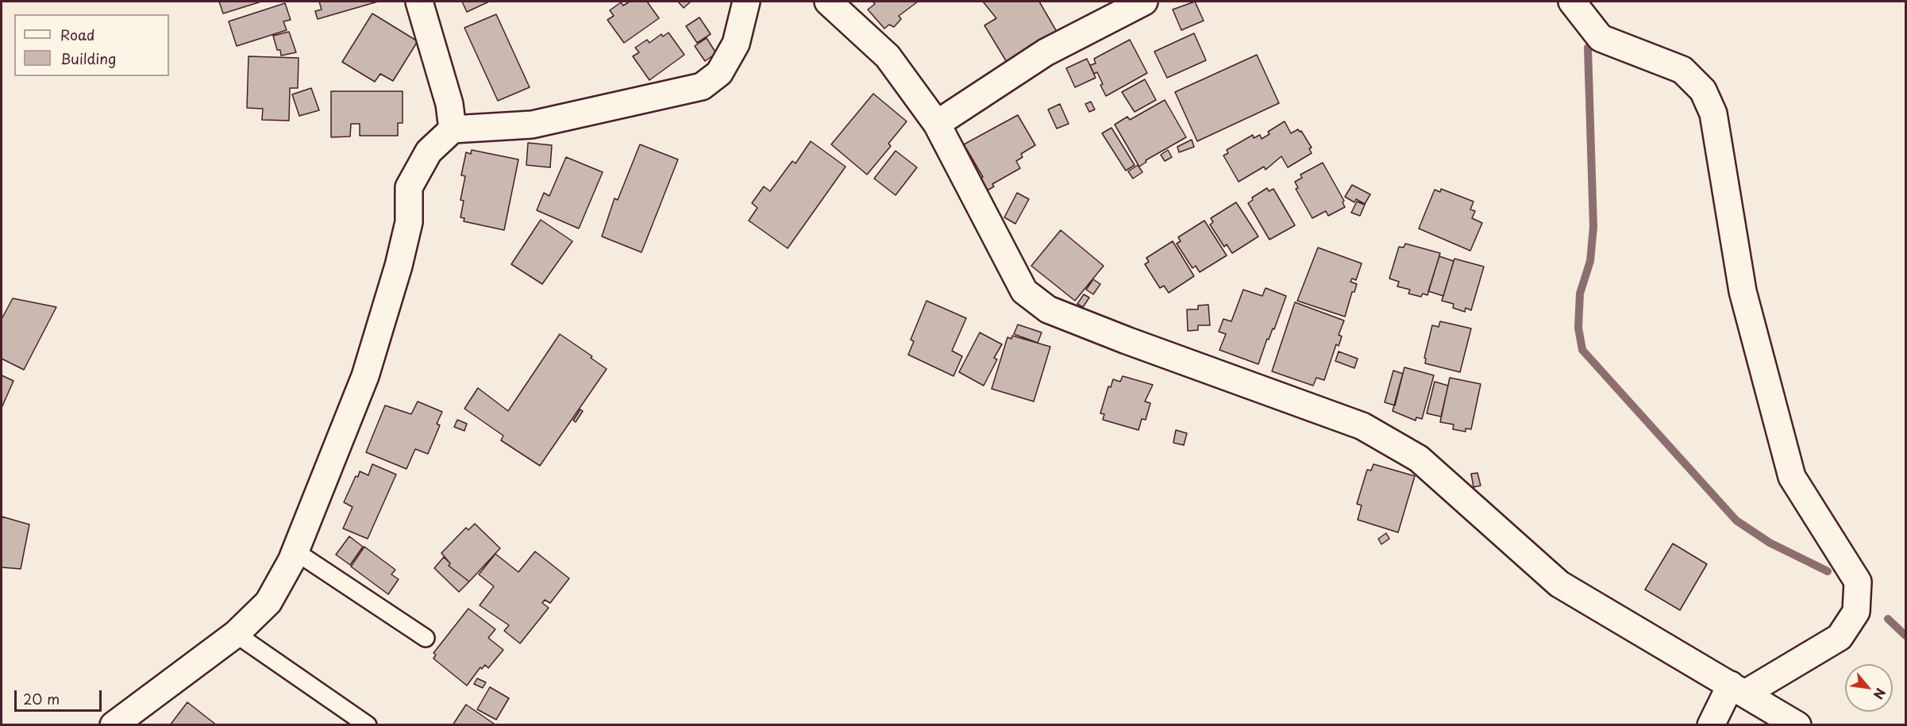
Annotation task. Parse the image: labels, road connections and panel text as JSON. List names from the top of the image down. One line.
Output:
{"legend":["Road","Building"],"scale_bar":"20 m","north":"bottom right"}
